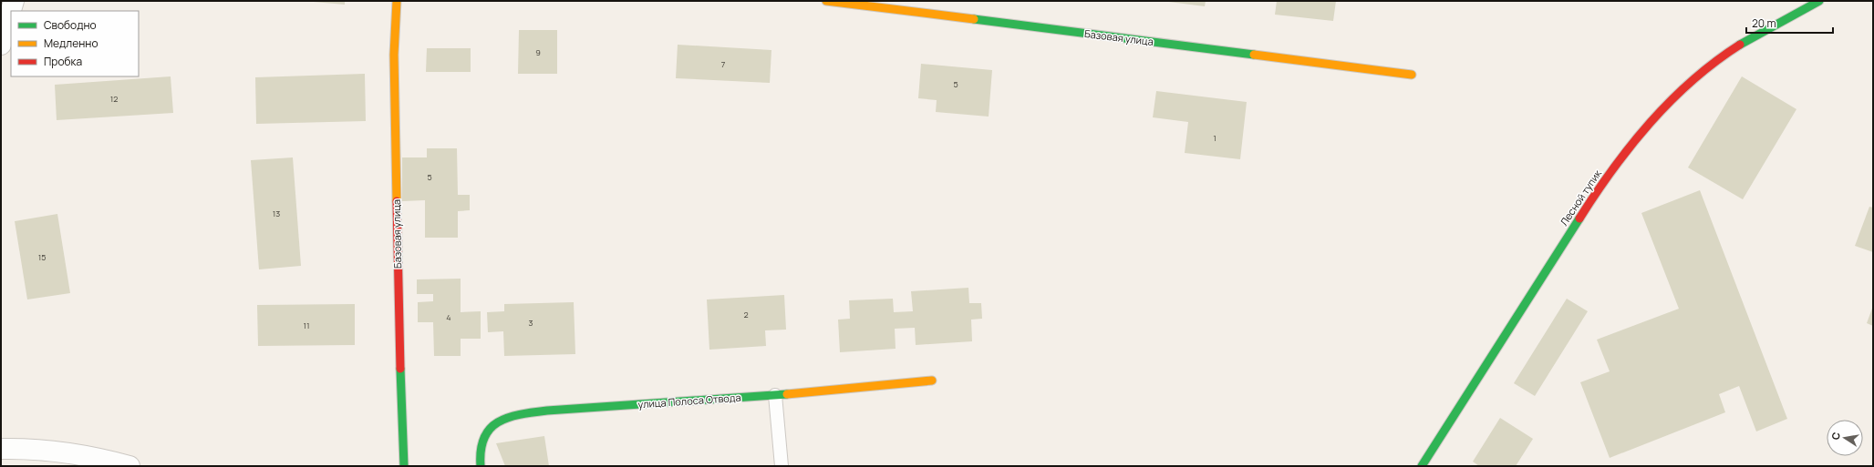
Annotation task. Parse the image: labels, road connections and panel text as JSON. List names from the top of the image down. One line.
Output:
{"streets":{"street":["Базовая улица","Лесной тупик","улица Полоса Отвода"]},"house_numbers":["9","7","5","12","1","5","13","15","2","4","3","11"],"legend":["Свободно","Медленно","Пробка"],"scale_bar":"20 m","north":"left"}
